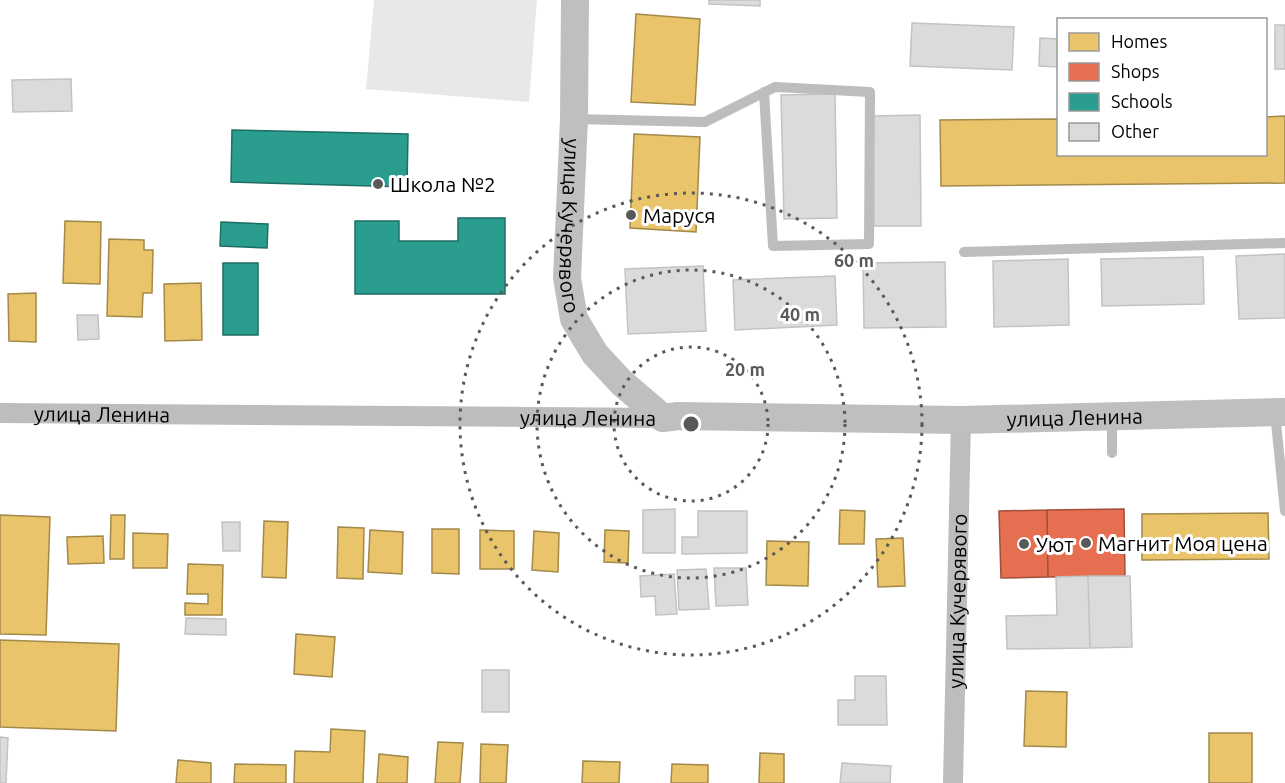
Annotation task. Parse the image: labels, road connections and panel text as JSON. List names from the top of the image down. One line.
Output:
{"streets":{"street":["улица Кучерявого","улица Ленина"]},"crossings":[["улица Кучерявого","улица Ленина"]],"places":["Школа №2","Маруся","Магнит Моя цена","Уют"],"legend":["Homes","Shops","Schools","Other"],"rings":["60 m","40 m","20 m"]}
